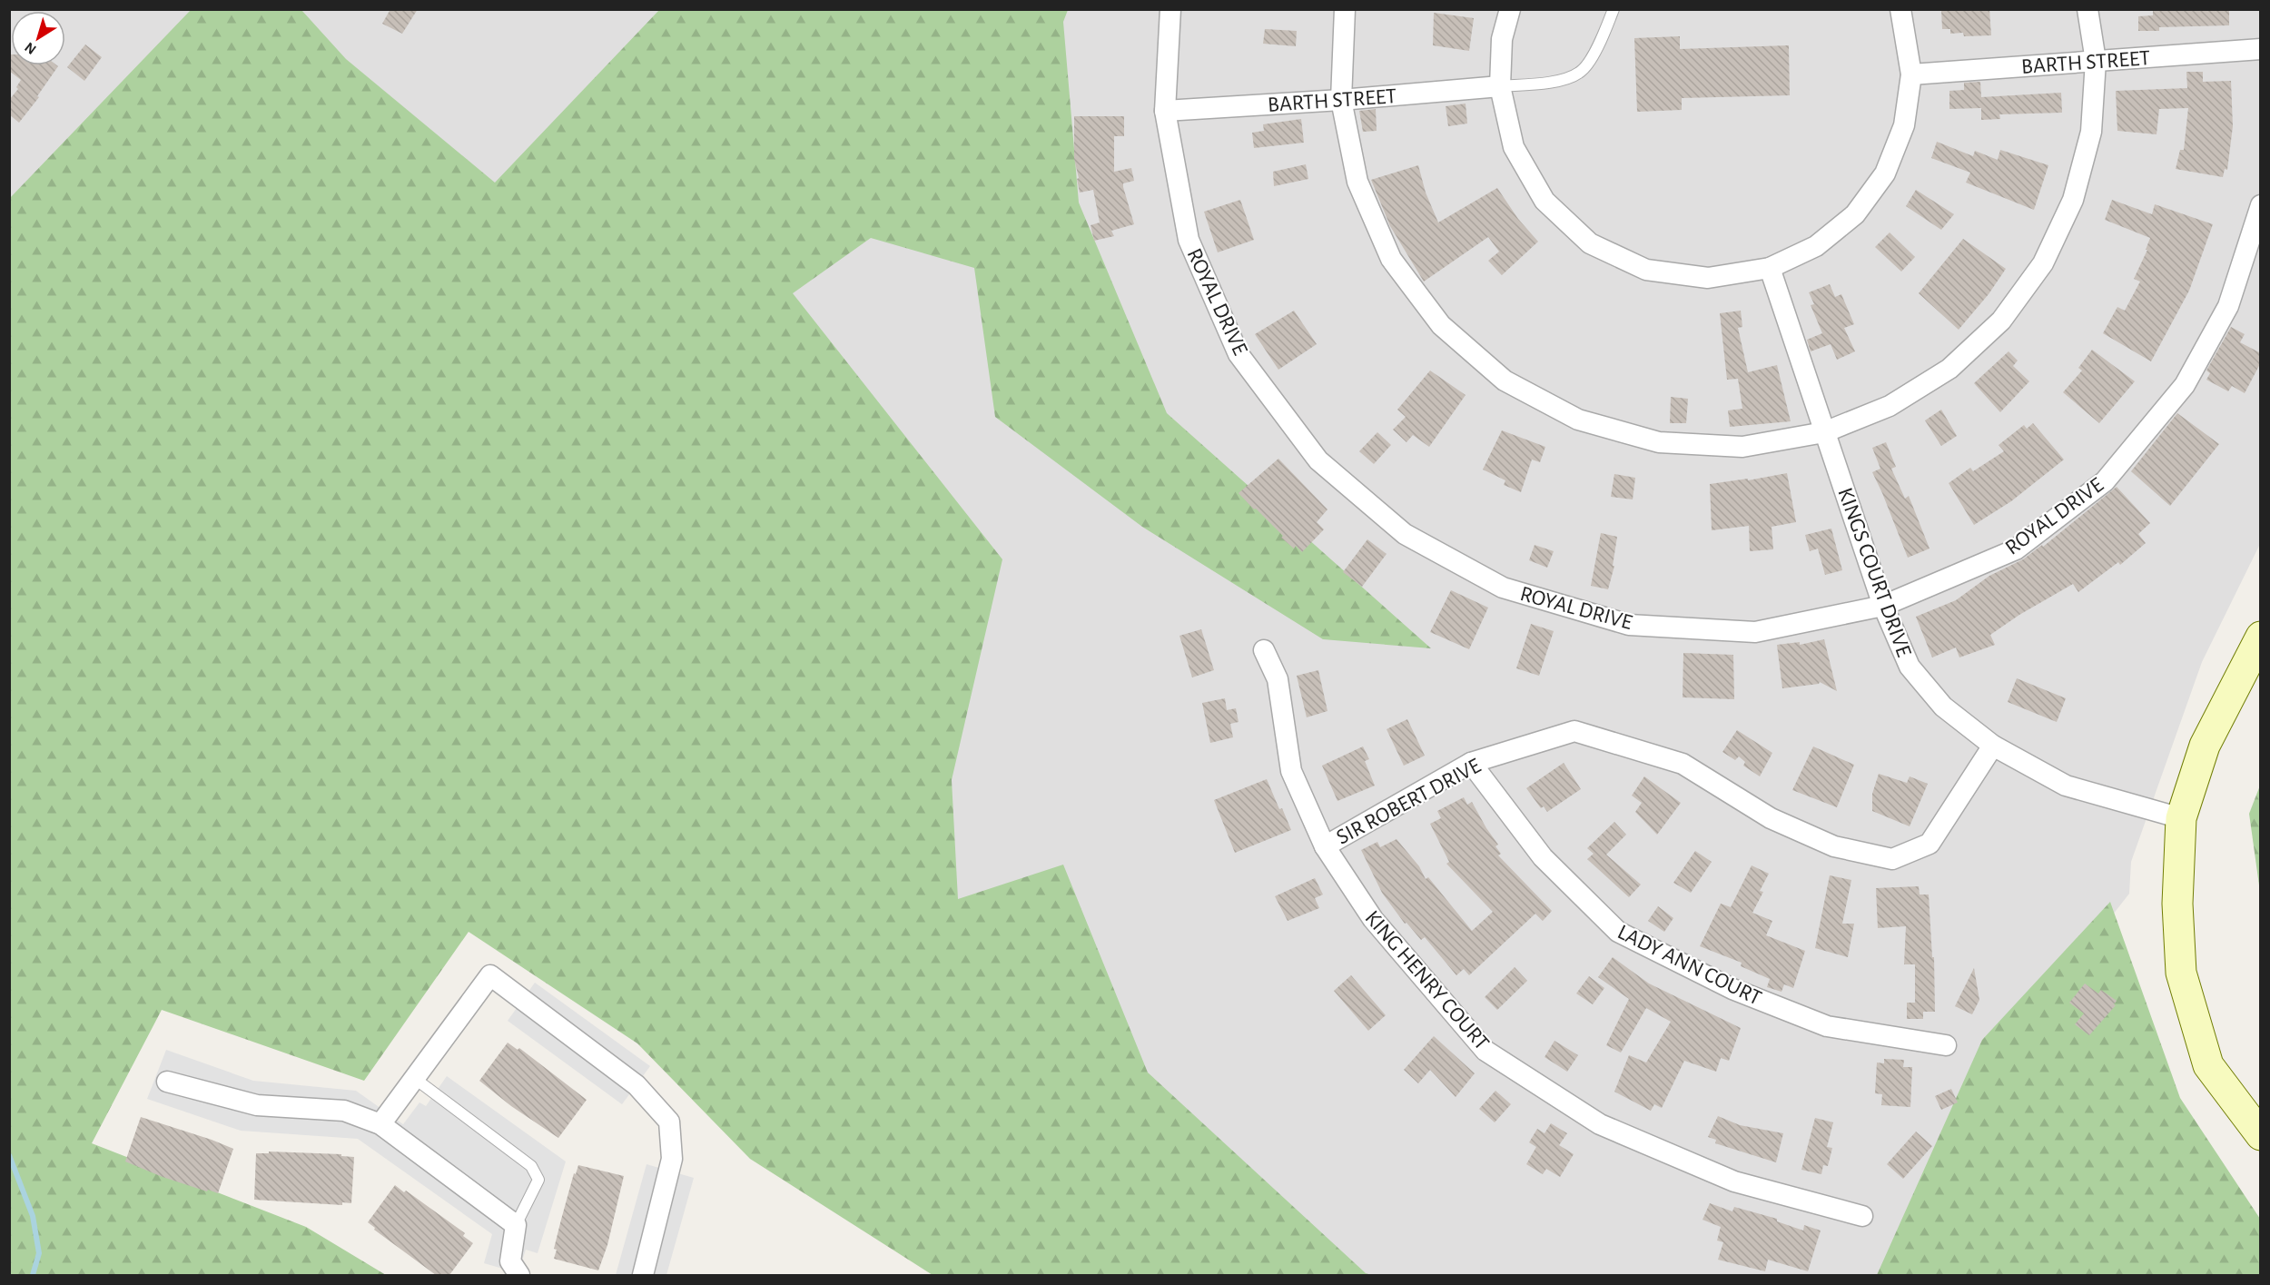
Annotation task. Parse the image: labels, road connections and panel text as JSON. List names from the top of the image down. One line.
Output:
{"streets":{"street":["BARTH STREET","ROYAL DRIVE","KINGS COURT DRIVE","SIR ROBERT DRIVE","LADY ANN COURT","KING HENRY COURT"]},"crossings":[["BARTH STREET","ROYAL DRIVE"],["ROYAL DRIVE","KINGS COURT DRIVE"],["KINGS COURT DRIVE","SIR ROBERT DRIVE"],["SIR ROBERT DRIVE","LADY ANN COURT"],["SIR ROBERT DRIVE","KING HENRY COURT"]],"north":"bottom left"}
